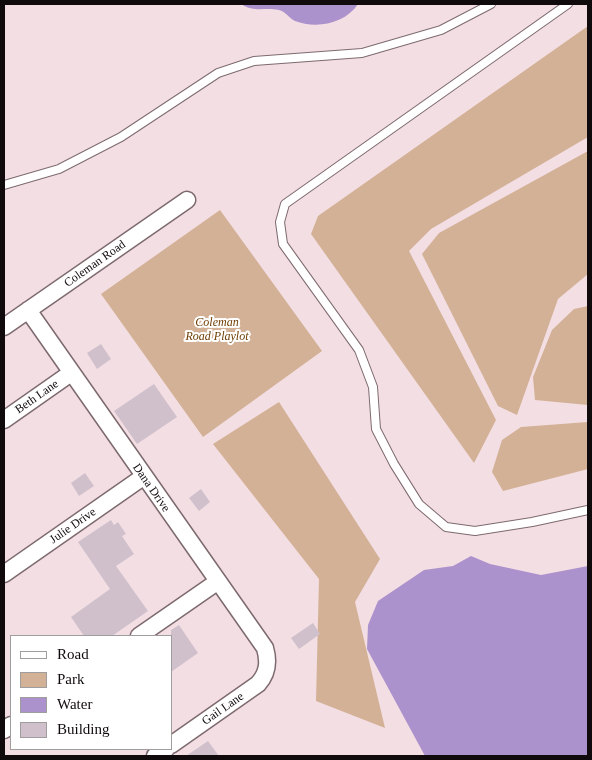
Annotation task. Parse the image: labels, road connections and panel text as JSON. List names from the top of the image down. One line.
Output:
{"streets":{"street":["Coleman Road","Beth Lane","Dana Drive","Julie Drive","Gail Lane"]},"crossings":[["Coleman Road","Dana Drive"],["Beth Lane","Dana Drive"],["Dana Drive","Julie Drive"],["Dana Drive","Gail Lane"]],"parks":["Coleman Road Playlot"],"legend":["Road","Park","Water","Building"]}
